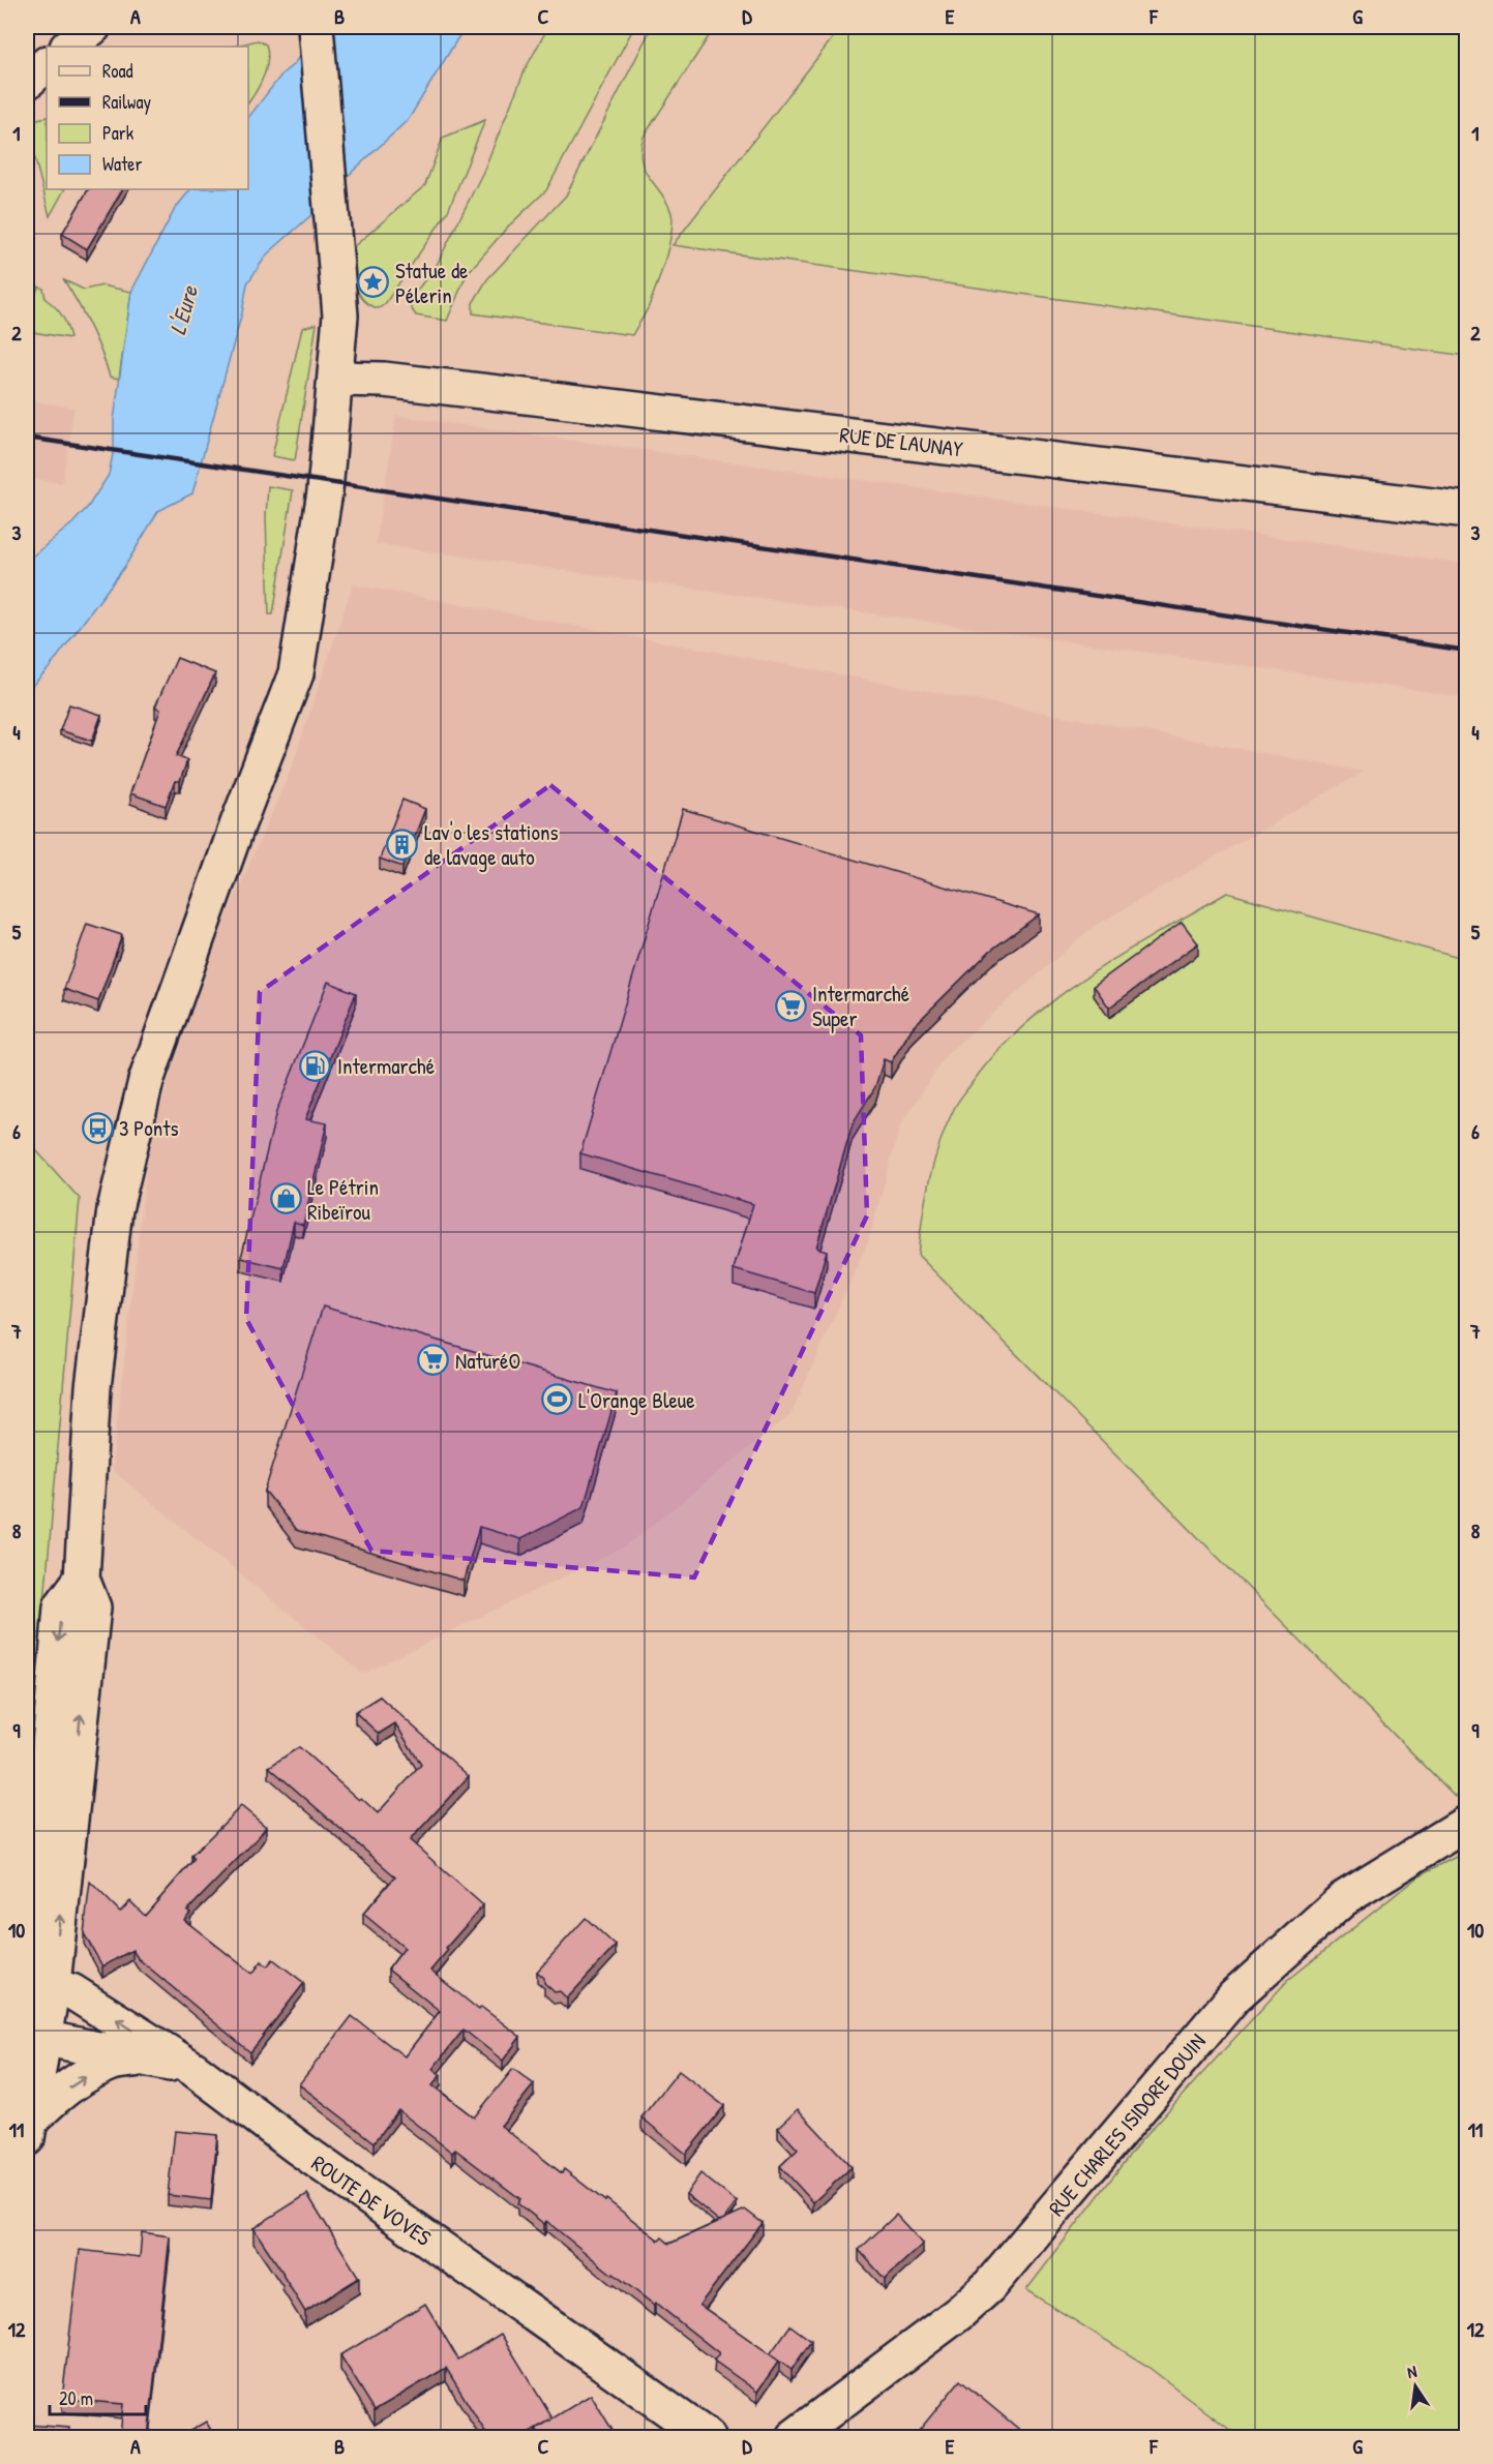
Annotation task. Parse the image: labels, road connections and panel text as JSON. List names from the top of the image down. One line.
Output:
{"streets":{"street":["RUE DE LAUNAY","RUE CHARLES ISIDORE DOUIN","ROUTE DE VOVES"]},"water":["L'Eure"],"places":{"place":["Statue de Pélerin"],"building":["Lav'o les stations de lavage auto"],"supermarket":["Intermarché Super","NaturéO"],"fuel station":["Intermarché"],"bus stop":["3 Ponts"],"shop":["Le Pétrin Ribeïrou"],"sports":["L'Orange Bleue"]},"legend":["Road","Railway","Park","Water"],"scale_bar":"20 m","north":"top","grid":{"columns":["A","B","C","D","E","F","G"],"rows":["1","2","3","4","5","6","7","8","9","10","11","12"]}}
